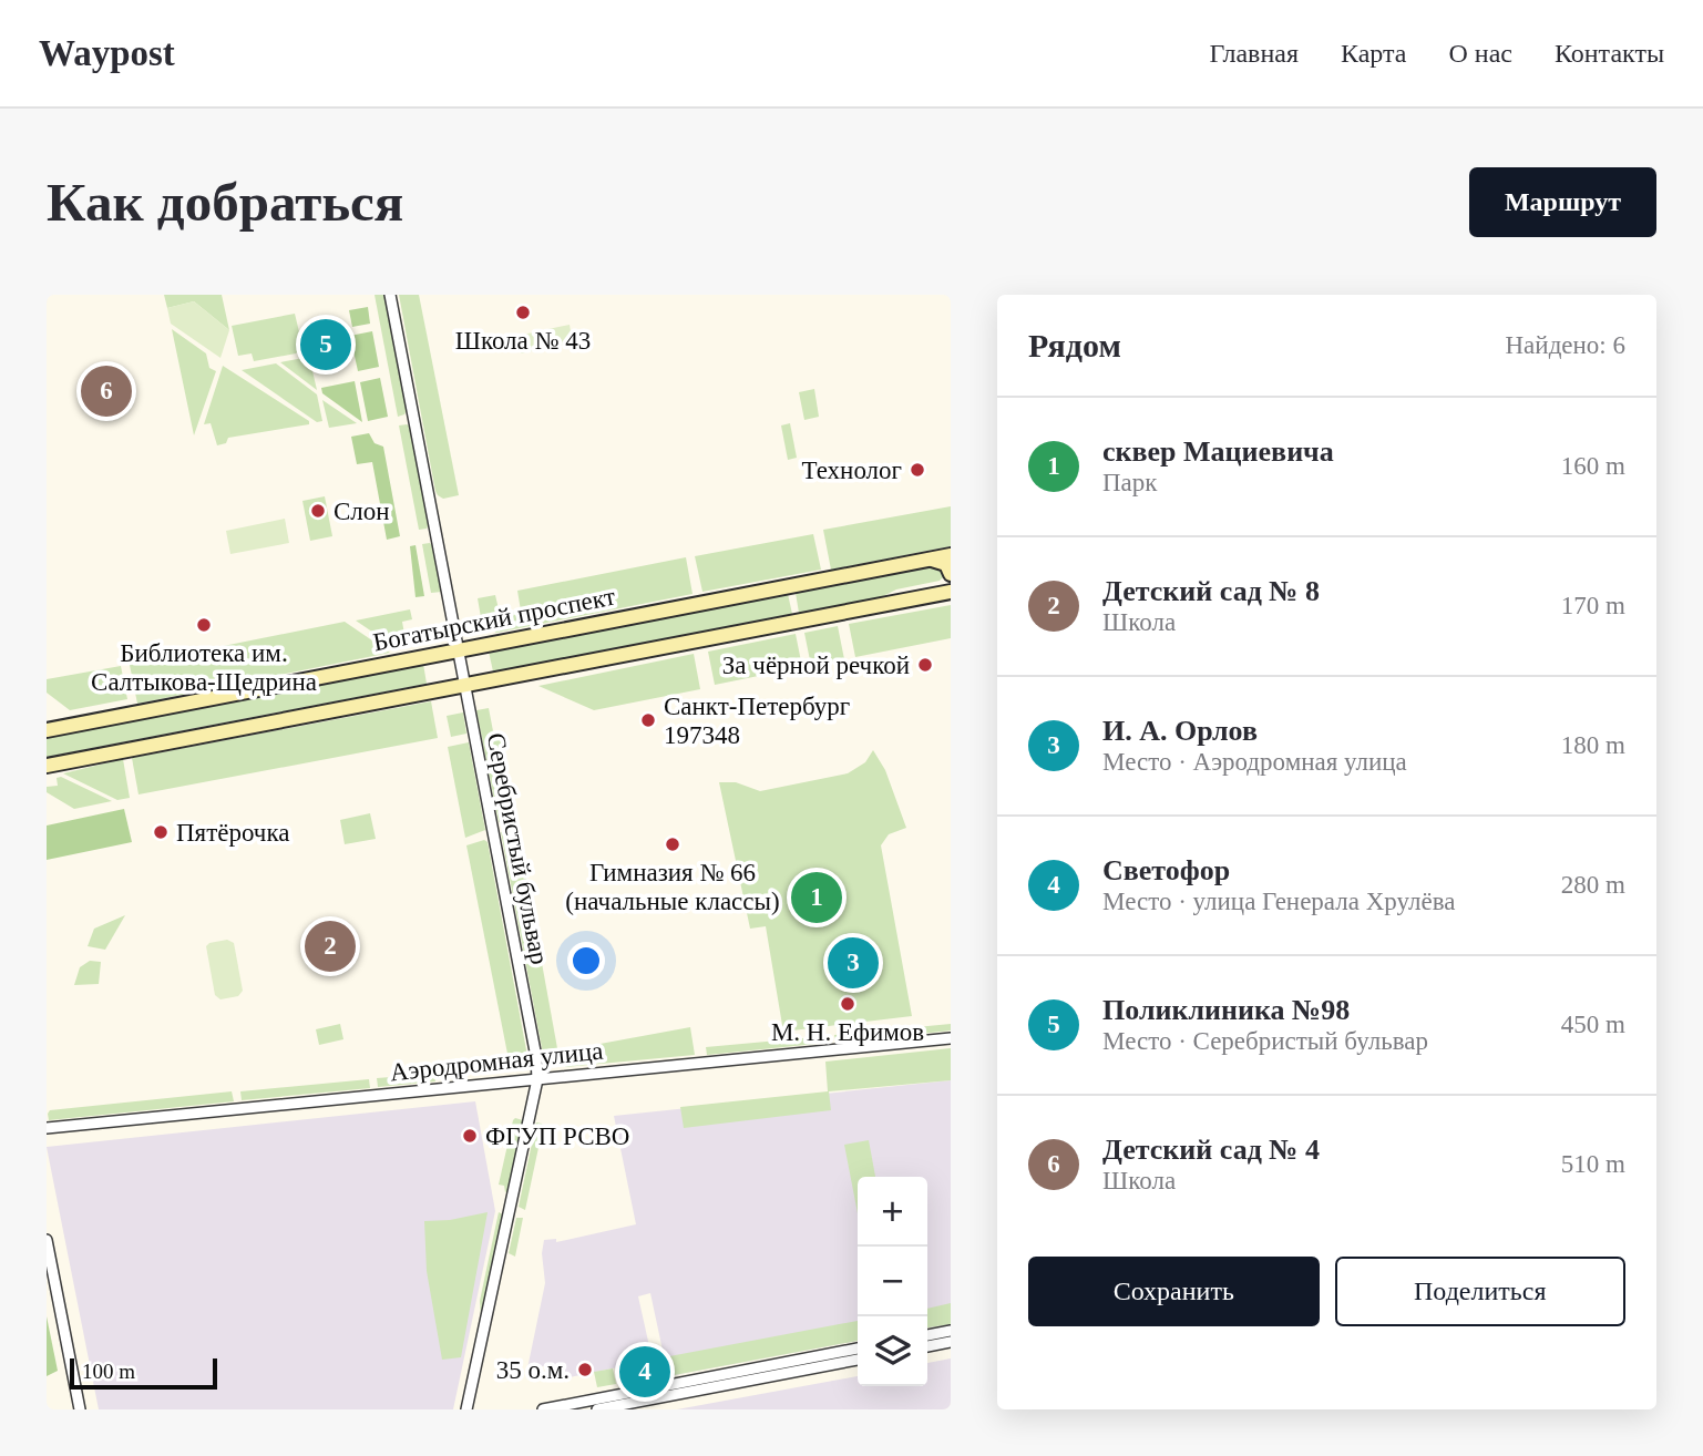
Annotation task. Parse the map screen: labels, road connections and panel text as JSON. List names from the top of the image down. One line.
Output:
{"streets":{"main road":["Богатырский проспект"],"street":["Серебристый бульвар","Аэродромная улица"]},"crossings":[["Богатырский проспект","Серебристый бульвар"],["Серебристый бульвар","Аэродромная улица"]],"places":["Школа № 43","Технолог","Слон","Библиотека им. Салтыкова-Щедрина","За чёрной речкой","Санкт-Петербург 197348","Пятёрочка","Гимназия № 66 (начальные классы)","М. Н. Ефимов","ФГУП РСВО","35 о.м."],"scale_bar":"100 m","page":{"header":"Waypost","nav":["Главная","Карта","О нас","Контакты"],"buttons":["Маршрут",["Сохранить","Поделиться"]],"title":"Как добраться","heading":["Рядом","Найдено: 6"],"pins":["5","6","1","2","3","4"],"list":[{"mark":"1","name":"сквер Мациевича","note":"Парк","value":"160 m"},{"mark":"2","name":"Детский сад № 8","note":"Школа","value":"170 m"},{"mark":"3","name":"И. А. Орлов","note":"Место · Аэродромная улица","value":"180 m"},{"mark":"4","name":"Светофор","note":"Место · улица Генерала Хрулёва","value":"280 m"},{"mark":"5","name":"Поликлиника №98","note":"Место · Серебристый бульвар","value":"450 m"},{"mark":"6","name":"Детский сад № 4","note":"Школа","value":"510 m"}],"map_buttons":["+","−"],"scale":"100 m"}}
